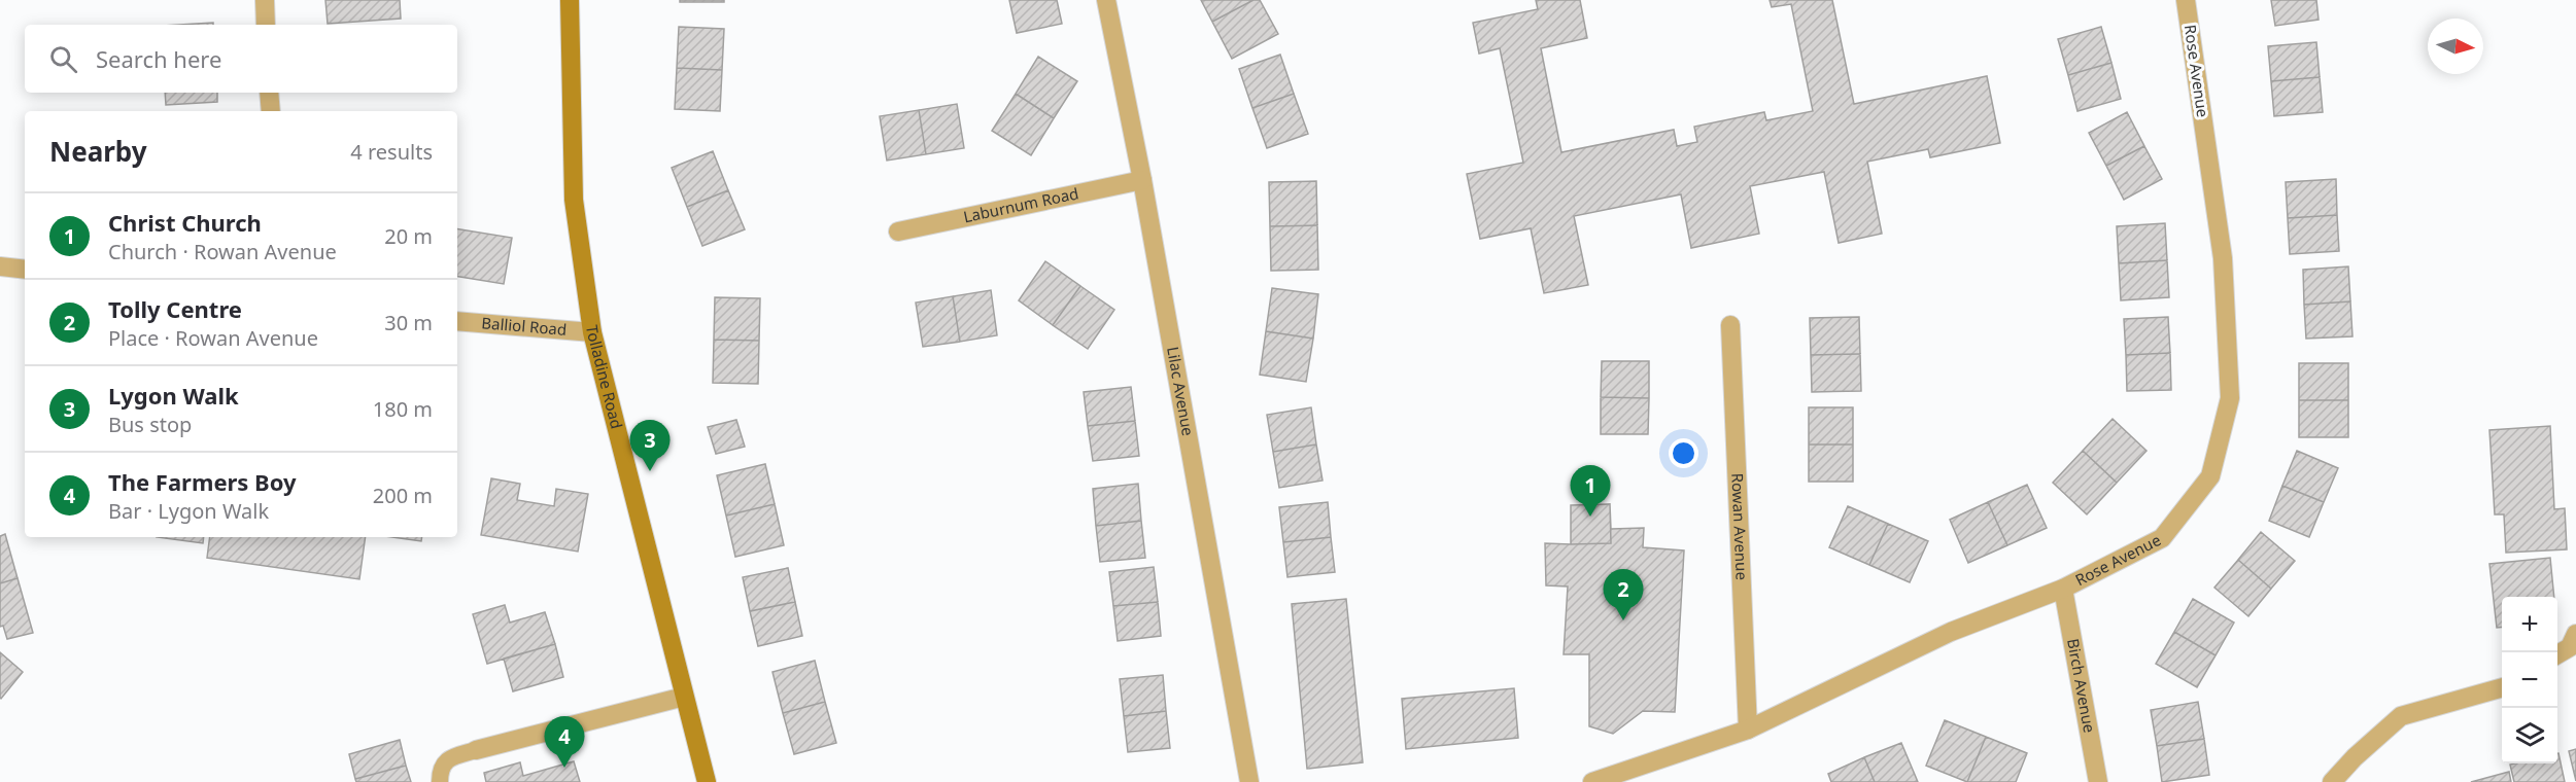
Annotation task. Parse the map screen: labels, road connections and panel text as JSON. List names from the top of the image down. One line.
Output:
{"streets":{"main road":["Tolladine Road"],"street":["Rose Avenue","Laburnum Road","Balliol Road","Lilac Avenue","Rowan Avenue","Birch Avenue"]},"crossings":[["Rose Avenue","Rowan Avenue"],["Rose Avenue","Birch Avenue"],["Laburnum Road","Lilac Avenue"],["Balliol Road","Tolladine Road"]],"north":"right","page":{"search":"Search here","heading":["Nearby","4 results"],"list":[{"mark":"1","name":"Christ Church","note":"Church · Rowan Avenue","value":"20 m"},{"mark":"2","name":"Tolly Centre","note":"Place · Rowan Avenue","value":"30 m"},{"mark":"3","name":"Lygon Walk","note":"Bus stop","value":"180 m"},{"mark":"4","name":"The Farmers Boy","note":"Bar · Lygon Walk","value":"200 m"}],"pins":["3","1","2","4"],"map_buttons":["+","−"]}}
